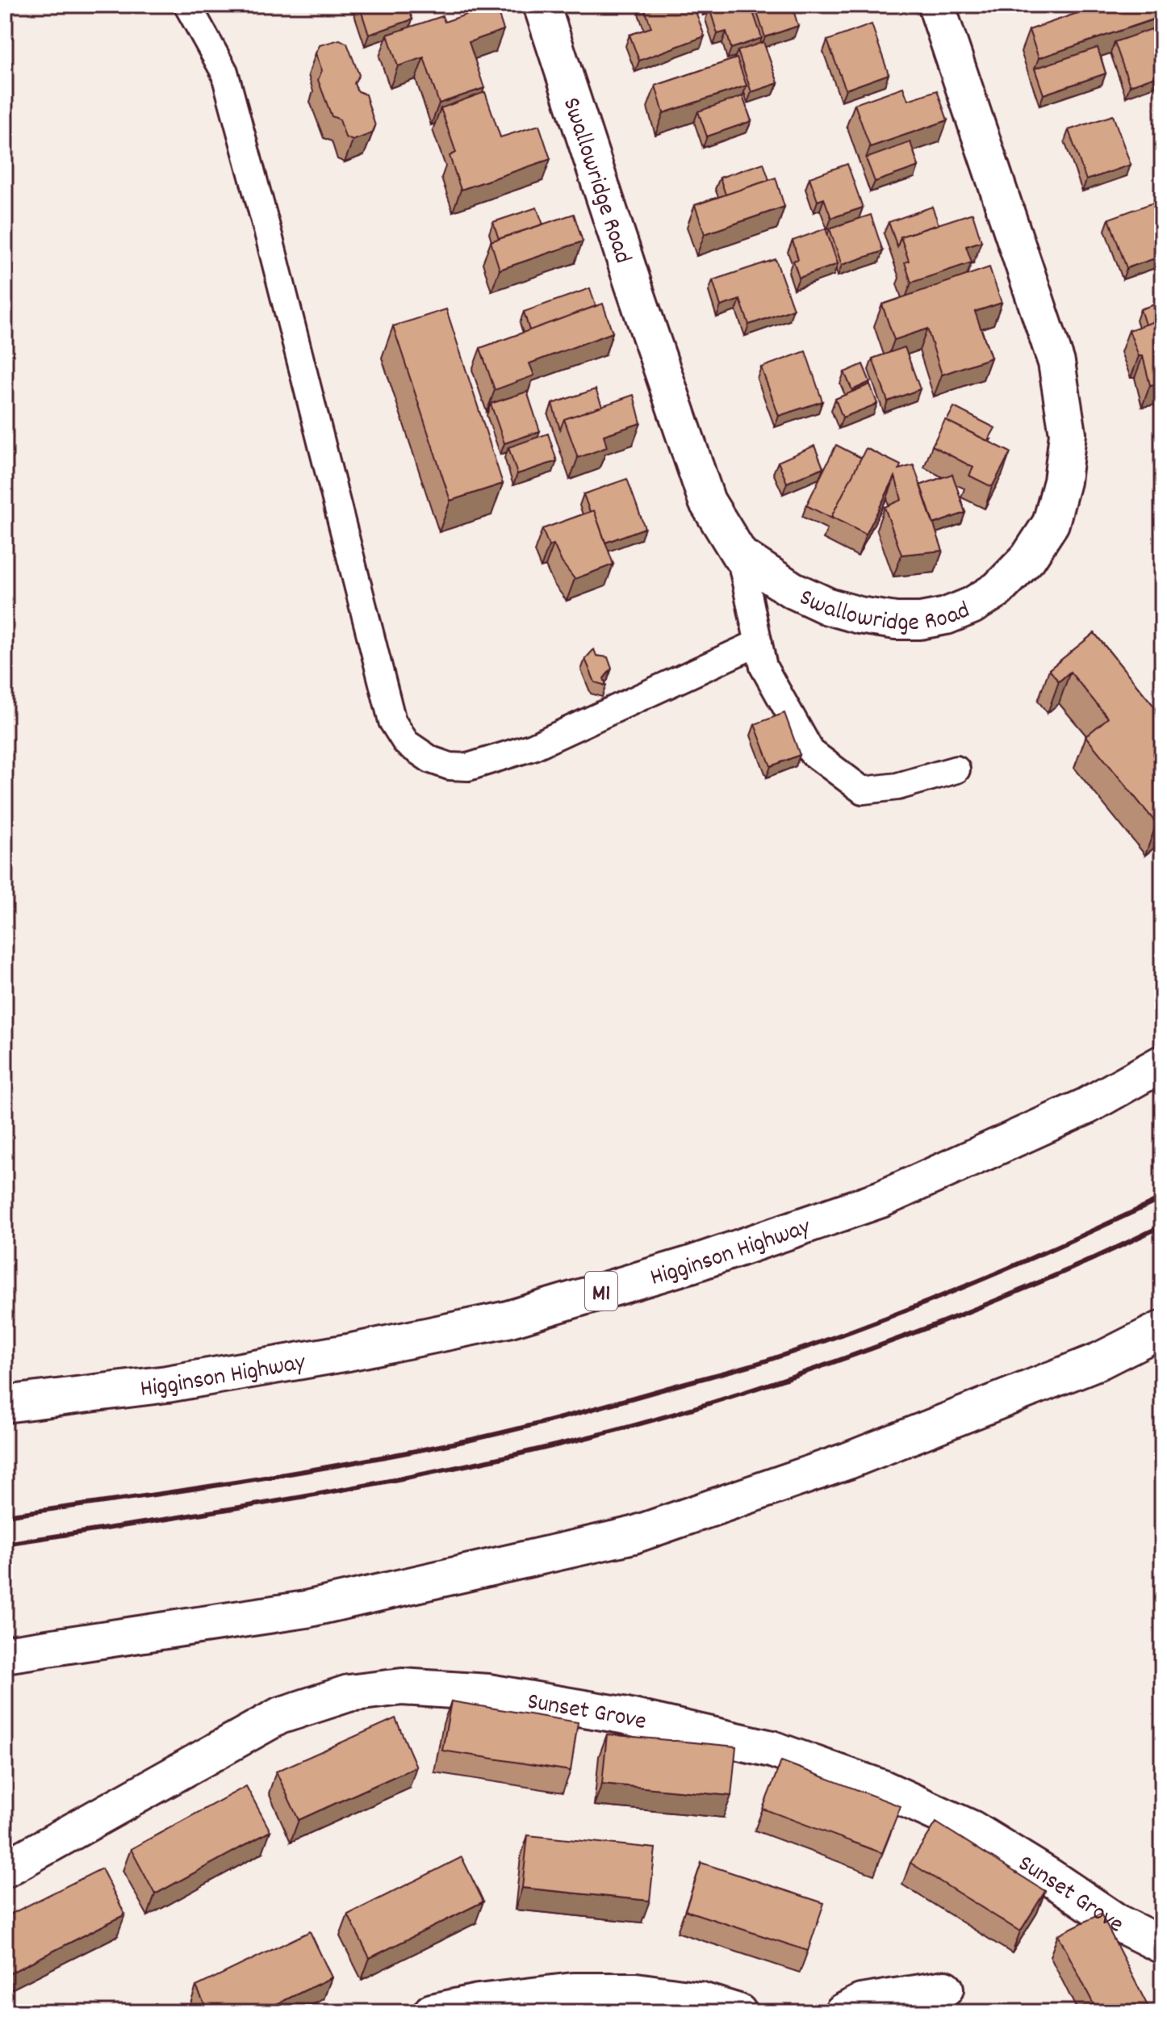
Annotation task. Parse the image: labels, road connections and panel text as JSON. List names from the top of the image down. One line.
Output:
{"streets":{"main road":["Swallowridge Road","Higginson Highway","M1","Sunset Grove"]}}
